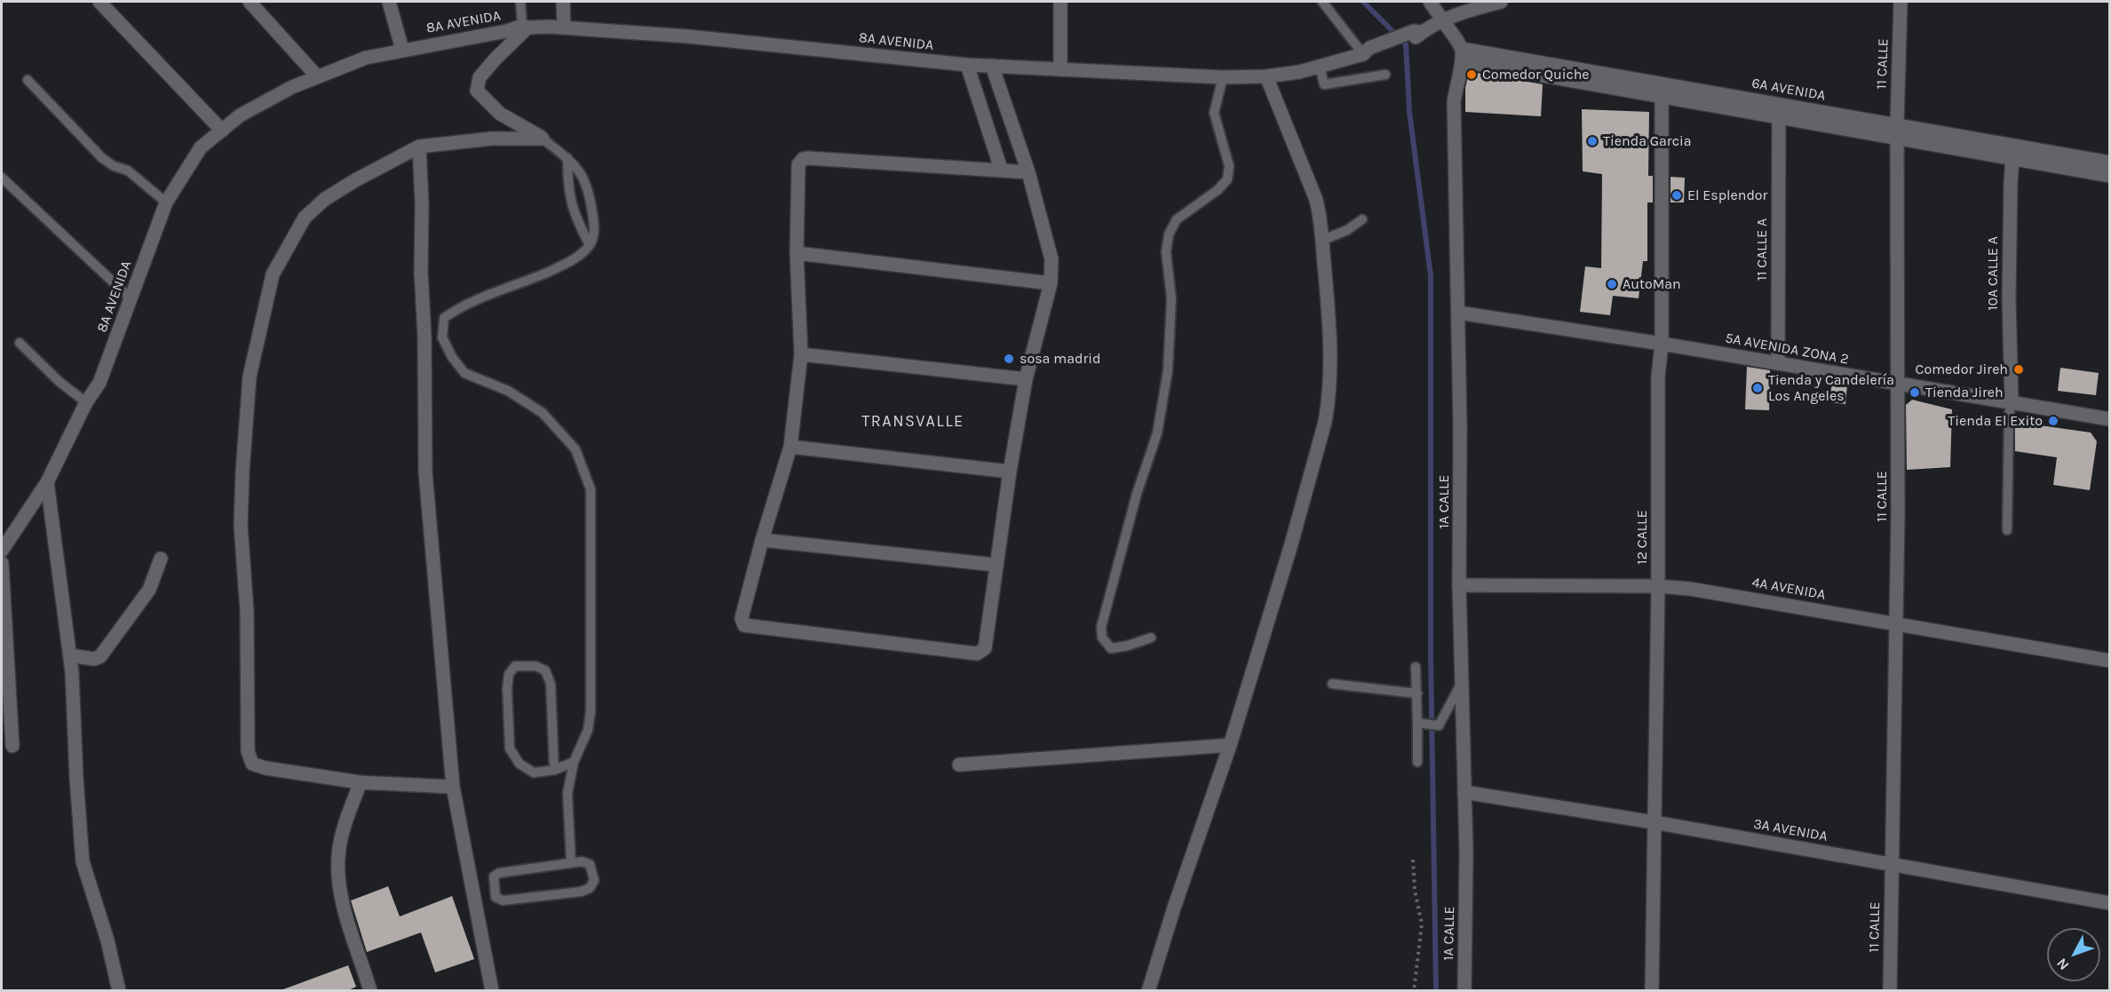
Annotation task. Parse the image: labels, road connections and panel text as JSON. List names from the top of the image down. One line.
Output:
{"streets":{"street":["8A AVENIDA","11 CALLE","6A AVENIDA","11 CALLE A","10A CALLE A","5A AVENIDA ZONA 2","1A CALLE","12 CALLE","4A AVENIDA","3A AVENIDA"]},"crossings":[["11 CALLE","6A AVENIDA"],["11 CALLE","5A AVENIDA ZONA 2"],["11 CALLE","4A AVENIDA"],["11 CALLE","3A AVENIDA"],["6A AVENIDA","11 CALLE A"],["6A AVENIDA","10A CALLE A"],["6A AVENIDA","1A CALLE"],["6A AVENIDA","12 CALLE"],["11 CALLE A","5A AVENIDA ZONA 2"],["10A CALLE A","5A AVENIDA ZONA 2"],["5A AVENIDA ZONA 2","1A CALLE"],["5A AVENIDA ZONA 2","12 CALLE"],["1A CALLE","4A AVENIDA"],["1A CALLE","3A AVENIDA"],["12 CALLE","4A AVENIDA"],["12 CALLE","3A AVENIDA"]],"districts":["TRANSVALLE"],"places":["Comedor Quiche","Tienda Garcia","El Esplendor","AutoMan","sosa madrid","Comedor Jireh","Tienda y Candelería Los Angeles","Tienda Jireh","Tienda El Exito"],"north":"bottom left"}
